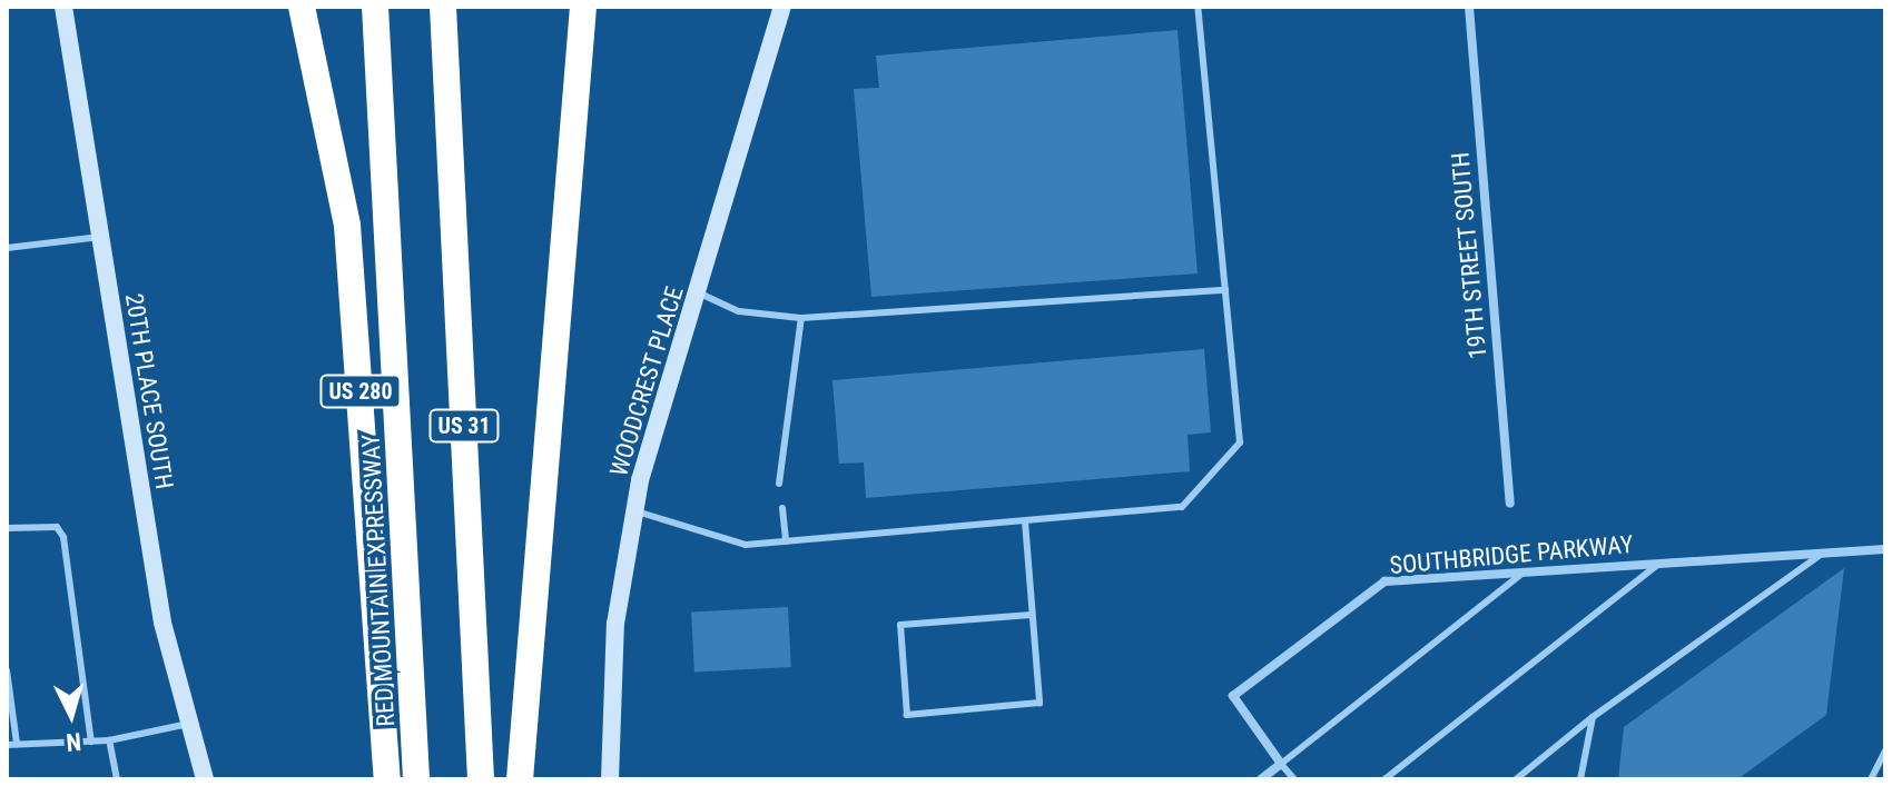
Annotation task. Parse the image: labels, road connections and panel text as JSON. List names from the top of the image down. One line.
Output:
{"streets":{"highway":["US 280","US 31","RED MOUNTAIN EXPRESSWAY"],"street":["19TH STREET SOUTH","WOODCREST PLACE","20TH PLACE SOUTH","SOUTHBRIDGE PARKWAY"]},"north":"bottom"}
